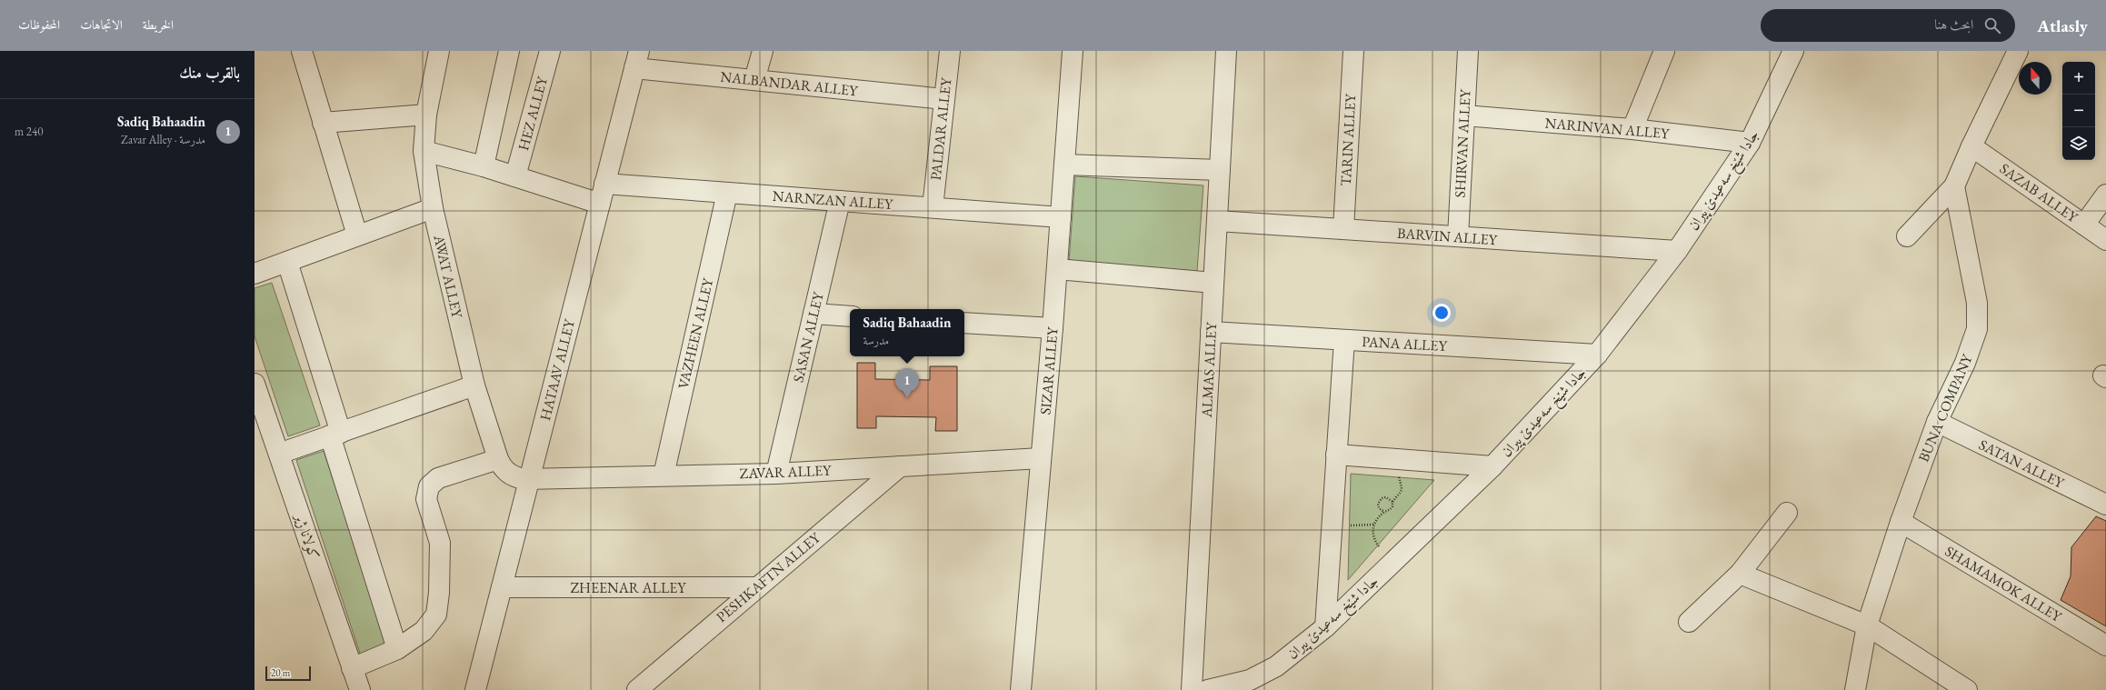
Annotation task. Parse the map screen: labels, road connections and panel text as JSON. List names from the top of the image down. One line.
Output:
{"streets":{"street":["NALBANDAR ALLEY","HEZ ALLEY","NARINVAN ALLEY","PALDAR ALLEY","TARIN ALLEY","SHIRVAN ALLEY","جادا شێخ سەعیدێ پیران","SAZAB ALLEY","NARNZAN ALLEY","BARVIN ALLEY","AWAT ALLEY","VAZHEEN ALLEY","SASAN ALLEY","PANA ALLEY","HATAAV ALLEY","ALMAS ALLEY","SIZAR ALLEY","BUNA COMPANY","SATAN ALLEY","ZAVAR ALLEY","کولانا ژیر","PESHKAFTN ALLEY","SHAMAMOK ALLEY","ZHEENAR ALLEY"]},"crossings":[["NALBANDAR ALLEY","PALDAR ALLEY"],["NALBANDAR ALLEY","HATAAV ALLEY"],["NARINVAN ALLEY","SHIRVAN ALLEY"],["NARINVAN ALLEY","جادا شێخ سەعیدێ پیران"],["PALDAR ALLEY","NARNZAN ALLEY"],["TARIN ALLEY","BARVIN ALLEY"],["SHIRVAN ALLEY","BARVIN ALLEY"],["جادا شێخ سەعیدێ پیران","BARVIN ALLEY"],["جادا شێخ سەعیدێ پیران","PANA ALLEY"],["NARNZAN ALLEY","VAZHEEN ALLEY"],["NARNZAN ALLEY","SASAN ALLEY"],["NARNZAN ALLEY","HATAAV ALLEY"],["NARNZAN ALLEY","SIZAR ALLEY"],["BARVIN ALLEY","ALMAS ALLEY"],["AWAT ALLEY","HATAAV ALLEY"],["AWAT ALLEY","ZAVAR ALLEY"],["VAZHEEN ALLEY","ZAVAR ALLEY"],["SASAN ALLEY","ZAVAR ALLEY"],["PANA ALLEY","ALMAS ALLEY"],["HATAAV ALLEY","ZAVAR ALLEY"],["HATAAV ALLEY","ZHEENAR ALLEY"],["SIZAR ALLEY","ZAVAR ALLEY"],["BUNA COMPANY","SATAN ALLEY"],["BUNA COMPANY","SHAMAMOK ALLEY"],["ZAVAR ALLEY","PESHKAFTN ALLEY"],["PESHKAFTN ALLEY","ZHEENAR ALLEY"]],"scale_bar":"20 m","north":"top","page":{"header":"Atlasly","search":"ابحث هنا","nav":["الخريطة","الاتجاهات","المحفوظات"],"heading":"بالقرب منك","map_buttons":["+","−"],"list":[{"mark":"1","name":"Sadiq Bahaadin","note":"مدرسة · Zavar Alley","value":"240 m"}],"popup":["Sadiq Bahaadin","مدرسة"],"pins":"1","scale":"20 m"}}
